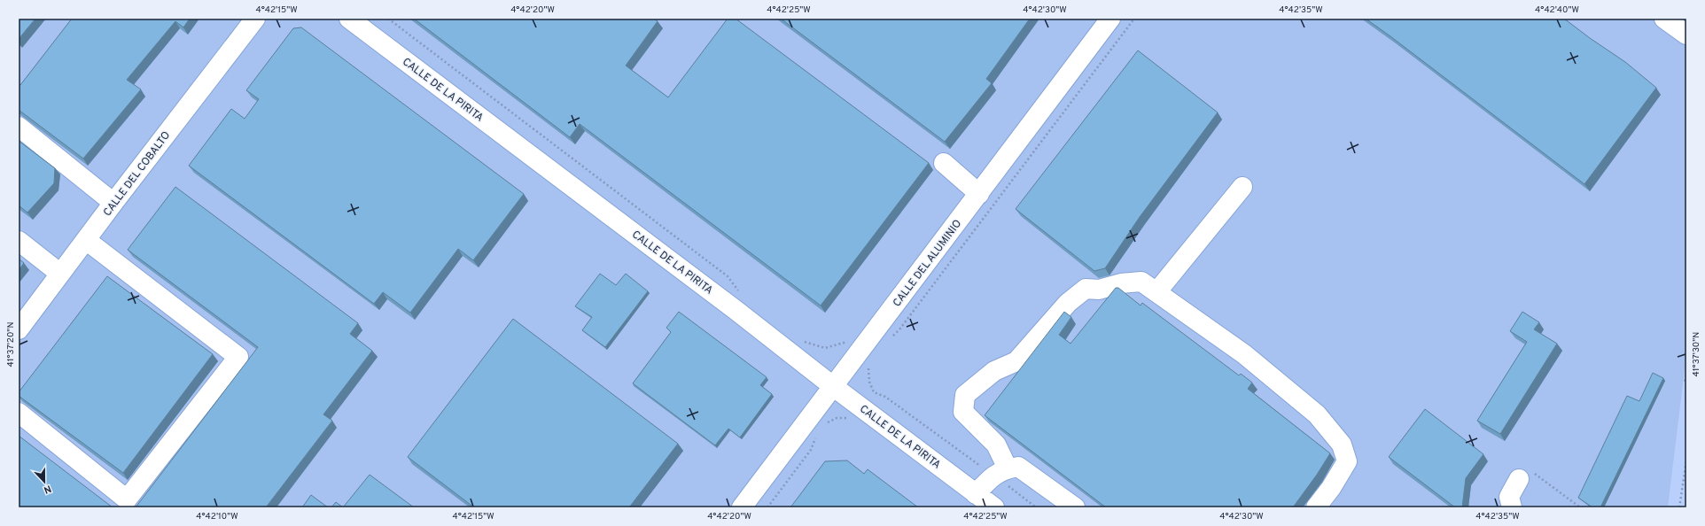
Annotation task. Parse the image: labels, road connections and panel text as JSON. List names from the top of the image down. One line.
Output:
{"streets":{"street":["CALLE DE LA PIRITA","CALLE DEL COBALTO","CALLE DEL ALUMINIO"]},"crossings":[["CALLE DE LA PIRITA","CALLE DEL ALUMINIO"]],"north":"bottom","coordinates":["4°42'15\"W","4°42'20\"W","4°42'25\"W","4°42'30\"W","4°42'35\"W","4°42'40\"W","41°37'20\"N","41°37'30\"N","4°42'10\"W"]}
